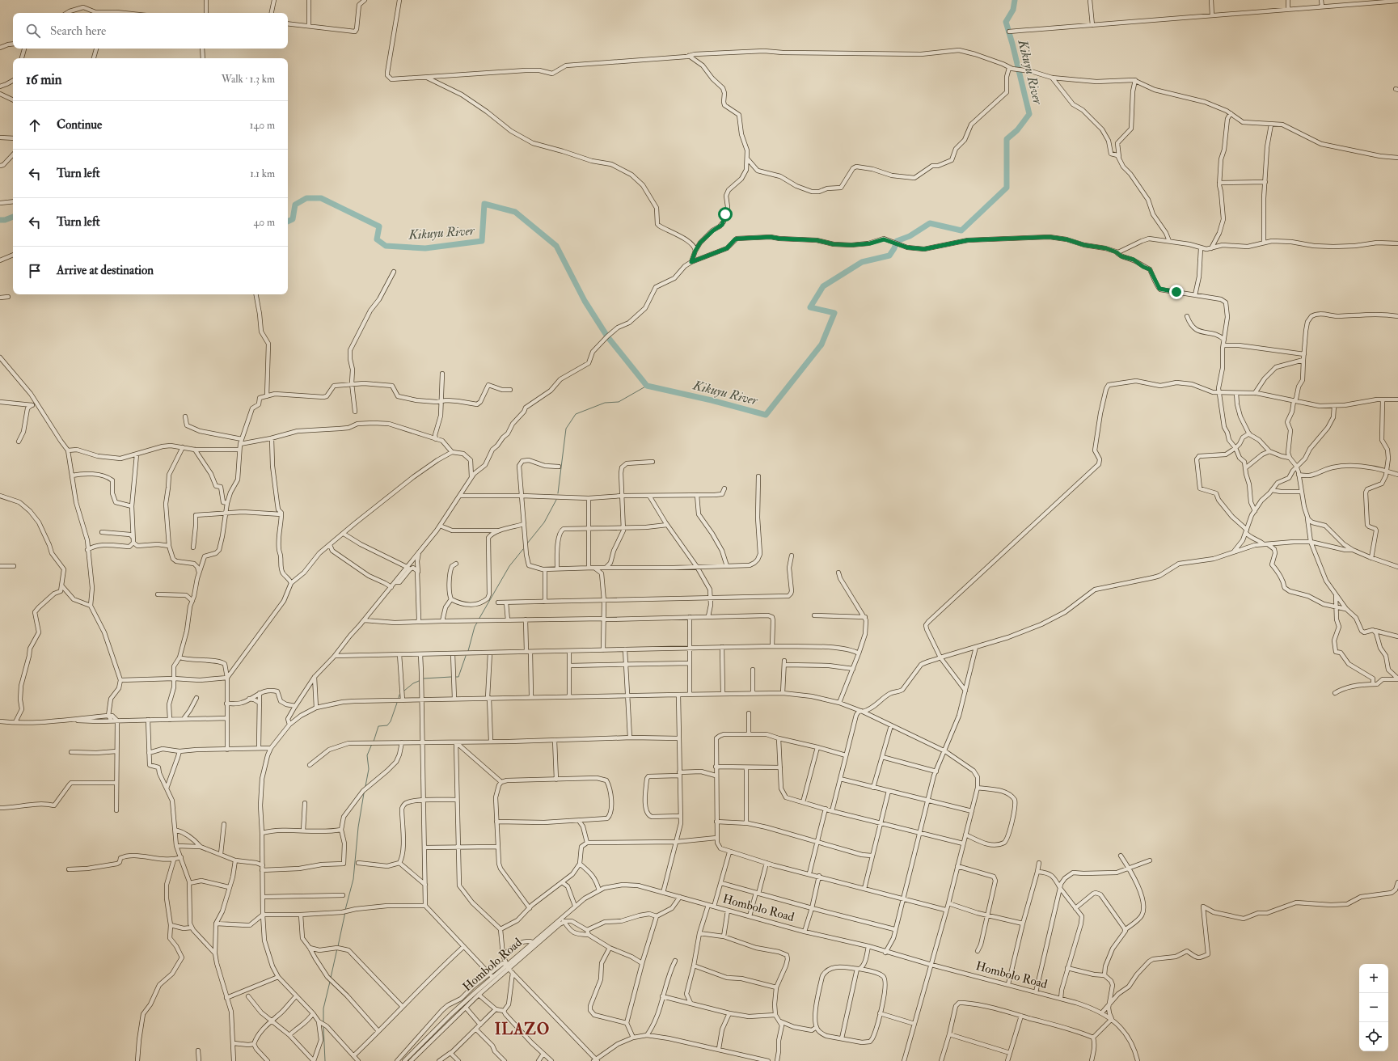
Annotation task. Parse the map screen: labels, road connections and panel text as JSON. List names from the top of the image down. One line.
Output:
{"streets":{"street":["Hombolo Road"]},"districts":["ILAZO"],"water":["Kikuyu River"],"page":{"search":"Search here","heading":["16 min","Walk · 1.3 km"],"list":[["Continue","140 m"],["Turn left","1.1 km"],["Turn left","40 m"],"Arrive at destination"],"map_buttons":["+","−"]}}
